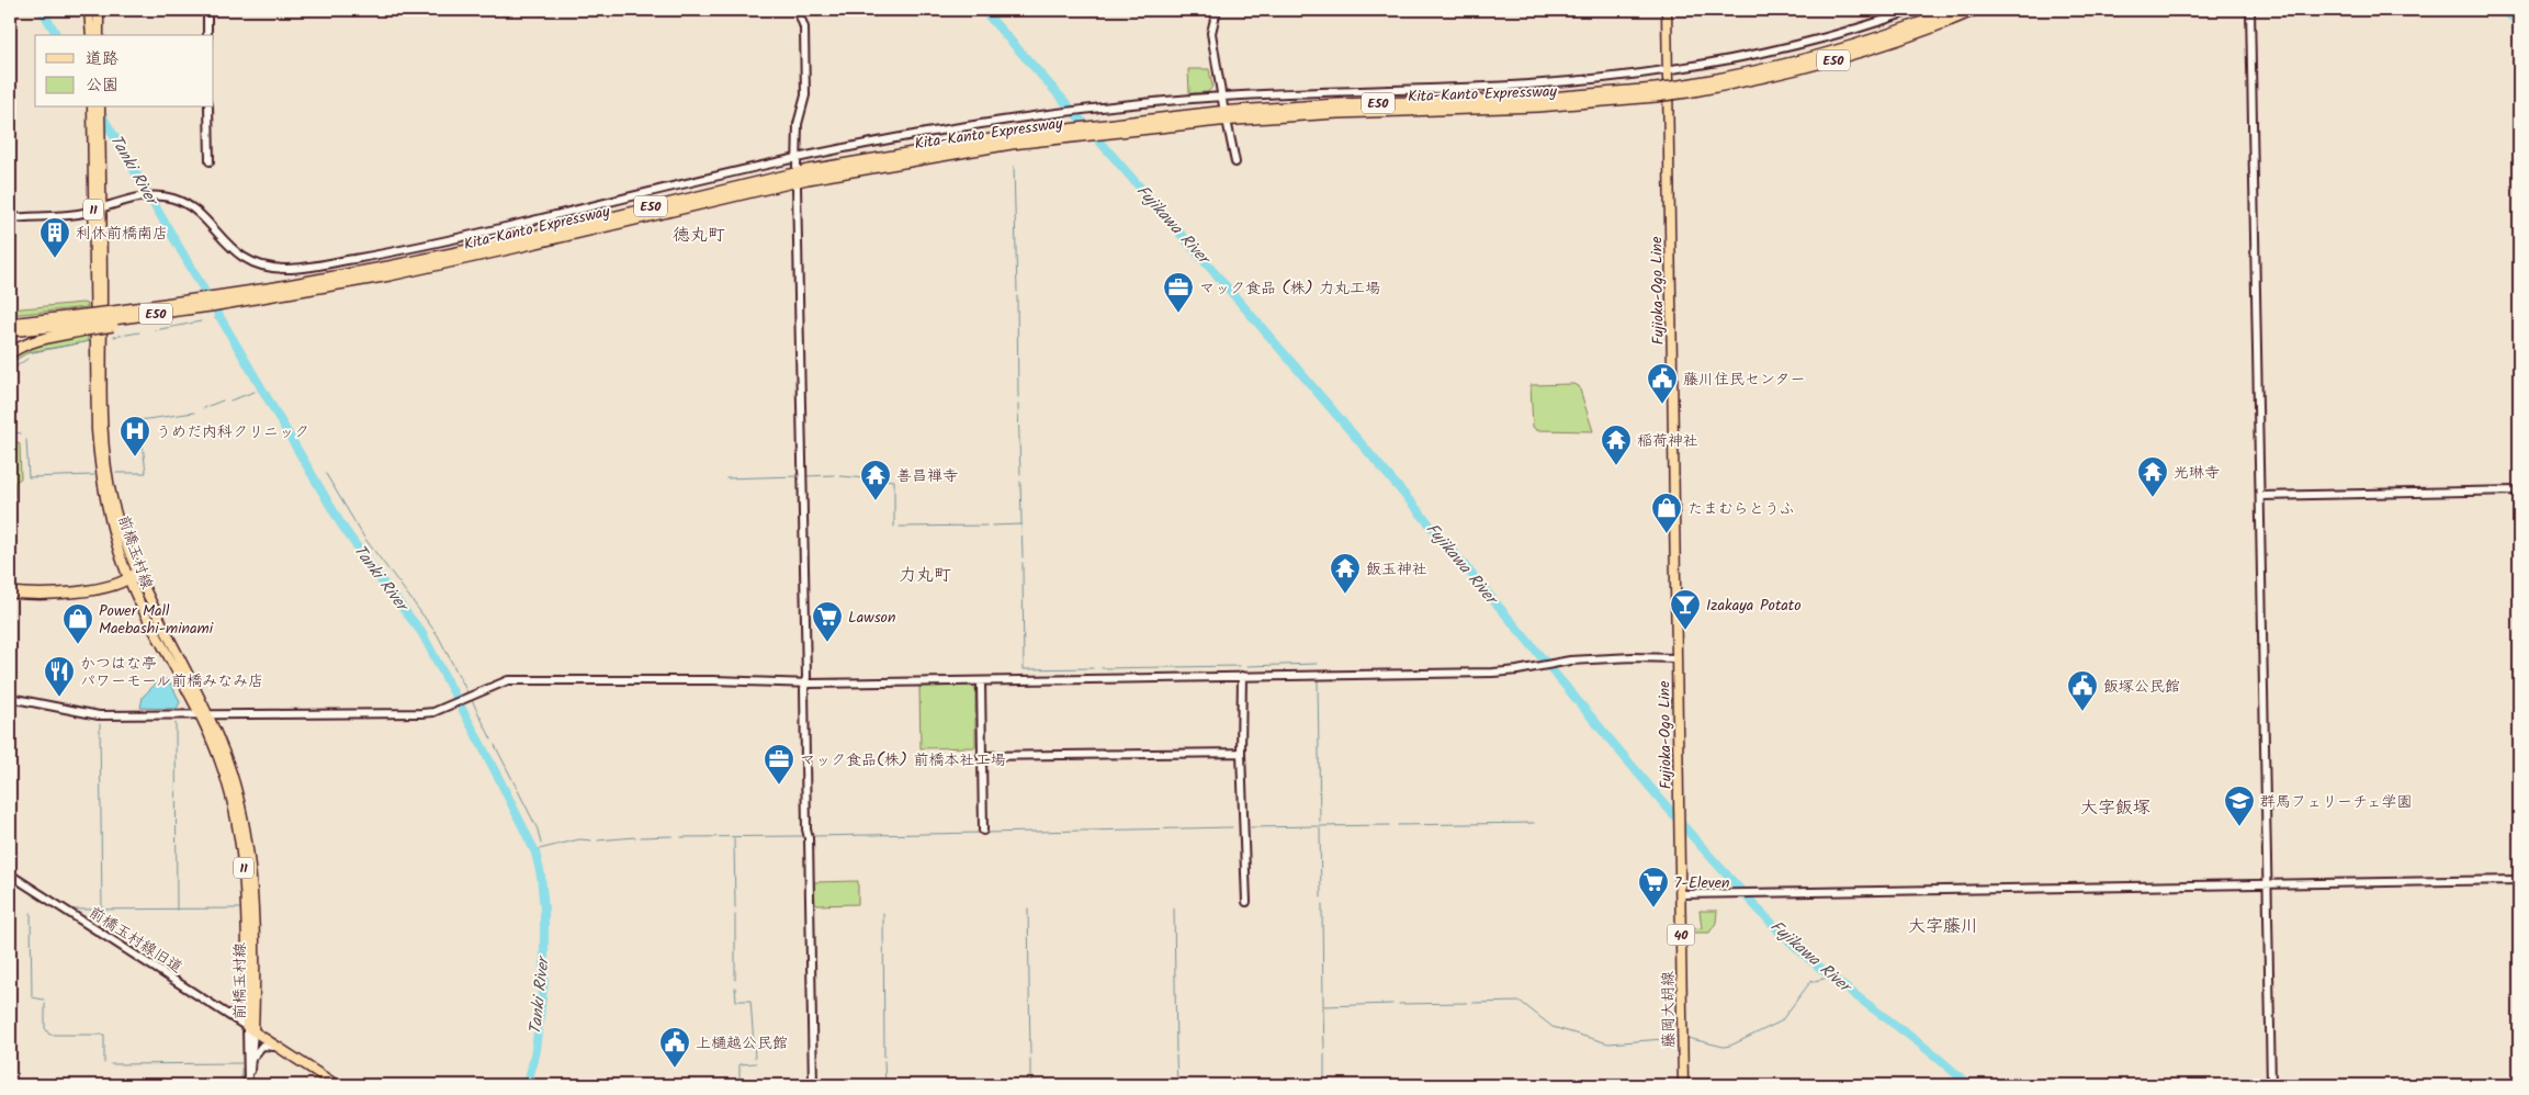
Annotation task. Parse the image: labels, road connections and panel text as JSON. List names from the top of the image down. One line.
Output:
{"streets":{"highway":["E50","Kita-Kanto Expressway"],"main road":["11","Fujioka-Ogo Line","前橋玉村線","40","藤岡大胡線"],"street":["前橋玉村線旧道"]},"crossings":[["Fujioka-Ogo Line","藤岡大胡線"],["前橋玉村線","前橋玉村線旧道"]],"districts":["徳丸町","力丸町","大字飯塚","大字藤川"],"water":["Tanki River","Fujikawa River"],"places":{"building":["利休前橋南店"],"office":["マック食品 (株) 力丸工場","マック食品(株) 前橋本社工場"],"public building":["藤川住民センター","飯塚公民館","上樋越公民館"],"hospital":["うめだ内科クリニック"],"temple":["稲荷神社","光琳寺","善昌禅寺","飯玉神社"],"shop":["たまむらとうふ","Power Mall Maebashi-minami"],"bar":["Izakaya Potato"],"supermarket":["Lawson","7-Eleven"],"restaurant":["かつはな亭 パワーモール前橋みなみ店"],"school or university":["群馬フェリーチェ学園"]},"legend":["道路","公園"]}
